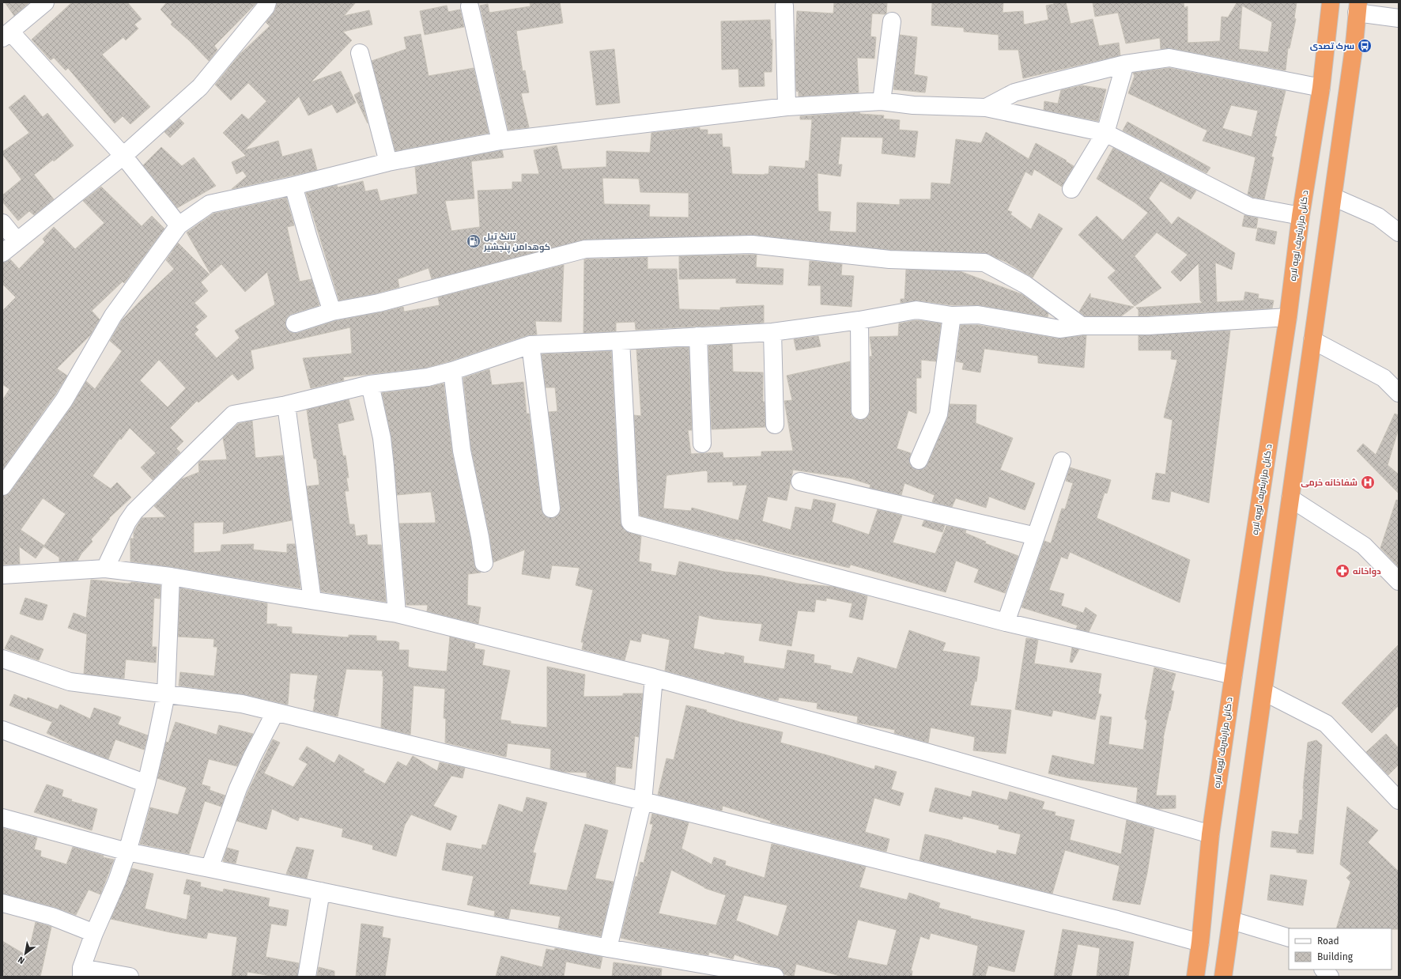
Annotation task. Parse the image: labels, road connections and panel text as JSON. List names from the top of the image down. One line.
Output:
{"streets":{"highway":["د کابل مزارشریف لویه لاره"]},"places":{"bus stop":["سرک تصدی"],"fuel station":["تانگ تیل کوهدامن پنجشیر"],"hospital":["شفاخانه خرمی"],"pharmacy":["دواخانه"]},"legend":["Road","Building"],"north":"bottom left"}
